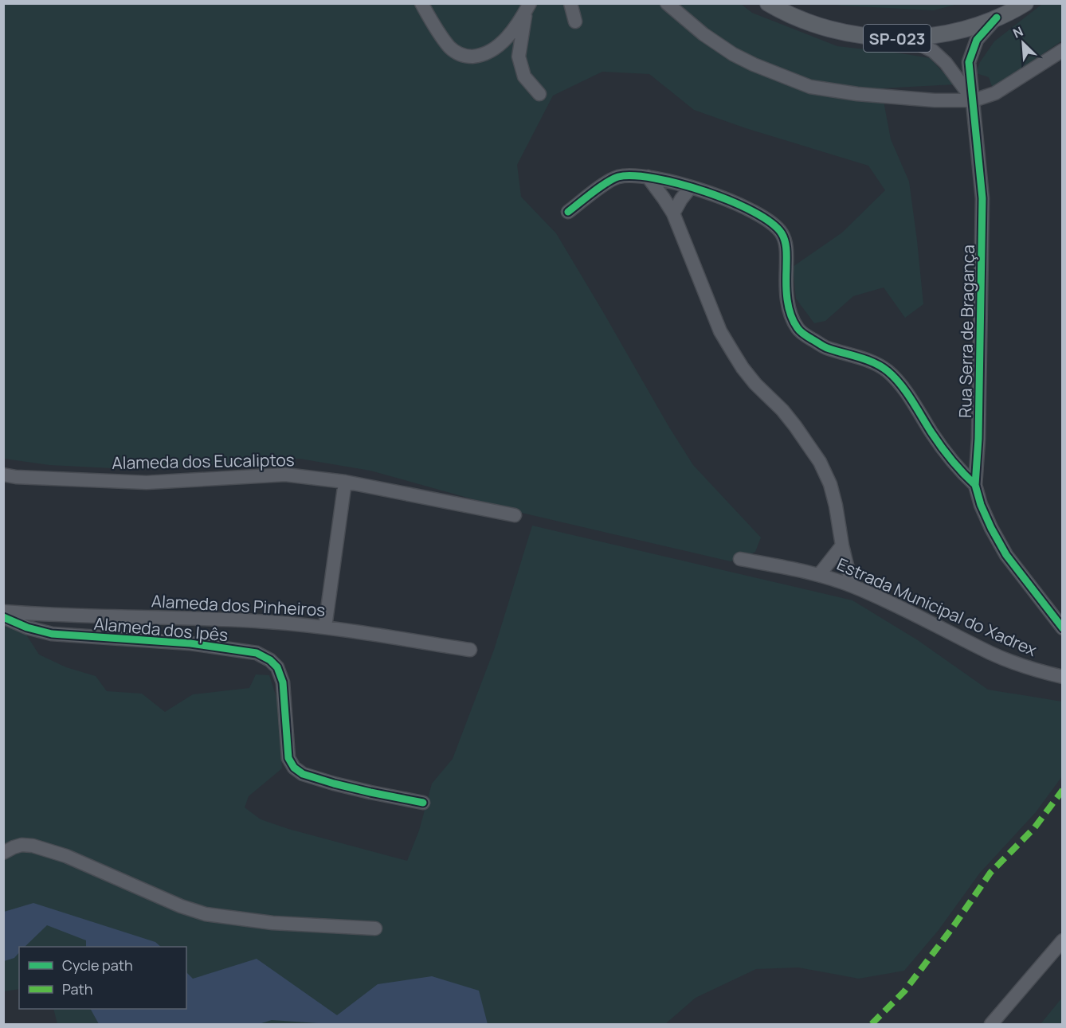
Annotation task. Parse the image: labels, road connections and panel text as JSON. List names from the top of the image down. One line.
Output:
{"streets":{"main road":["SP-023"],"street":["Rua Serra de Bragança","Alameda dos Eucaliptos","Alameda dos Pinheiros","Estrada Municipal do Xadrex","Alameda dos Ipês"]},"crossings":[["SP-023","Rua Serra de Bragança"]],"legend":["Cycle path","Path"],"north":"top left"}
